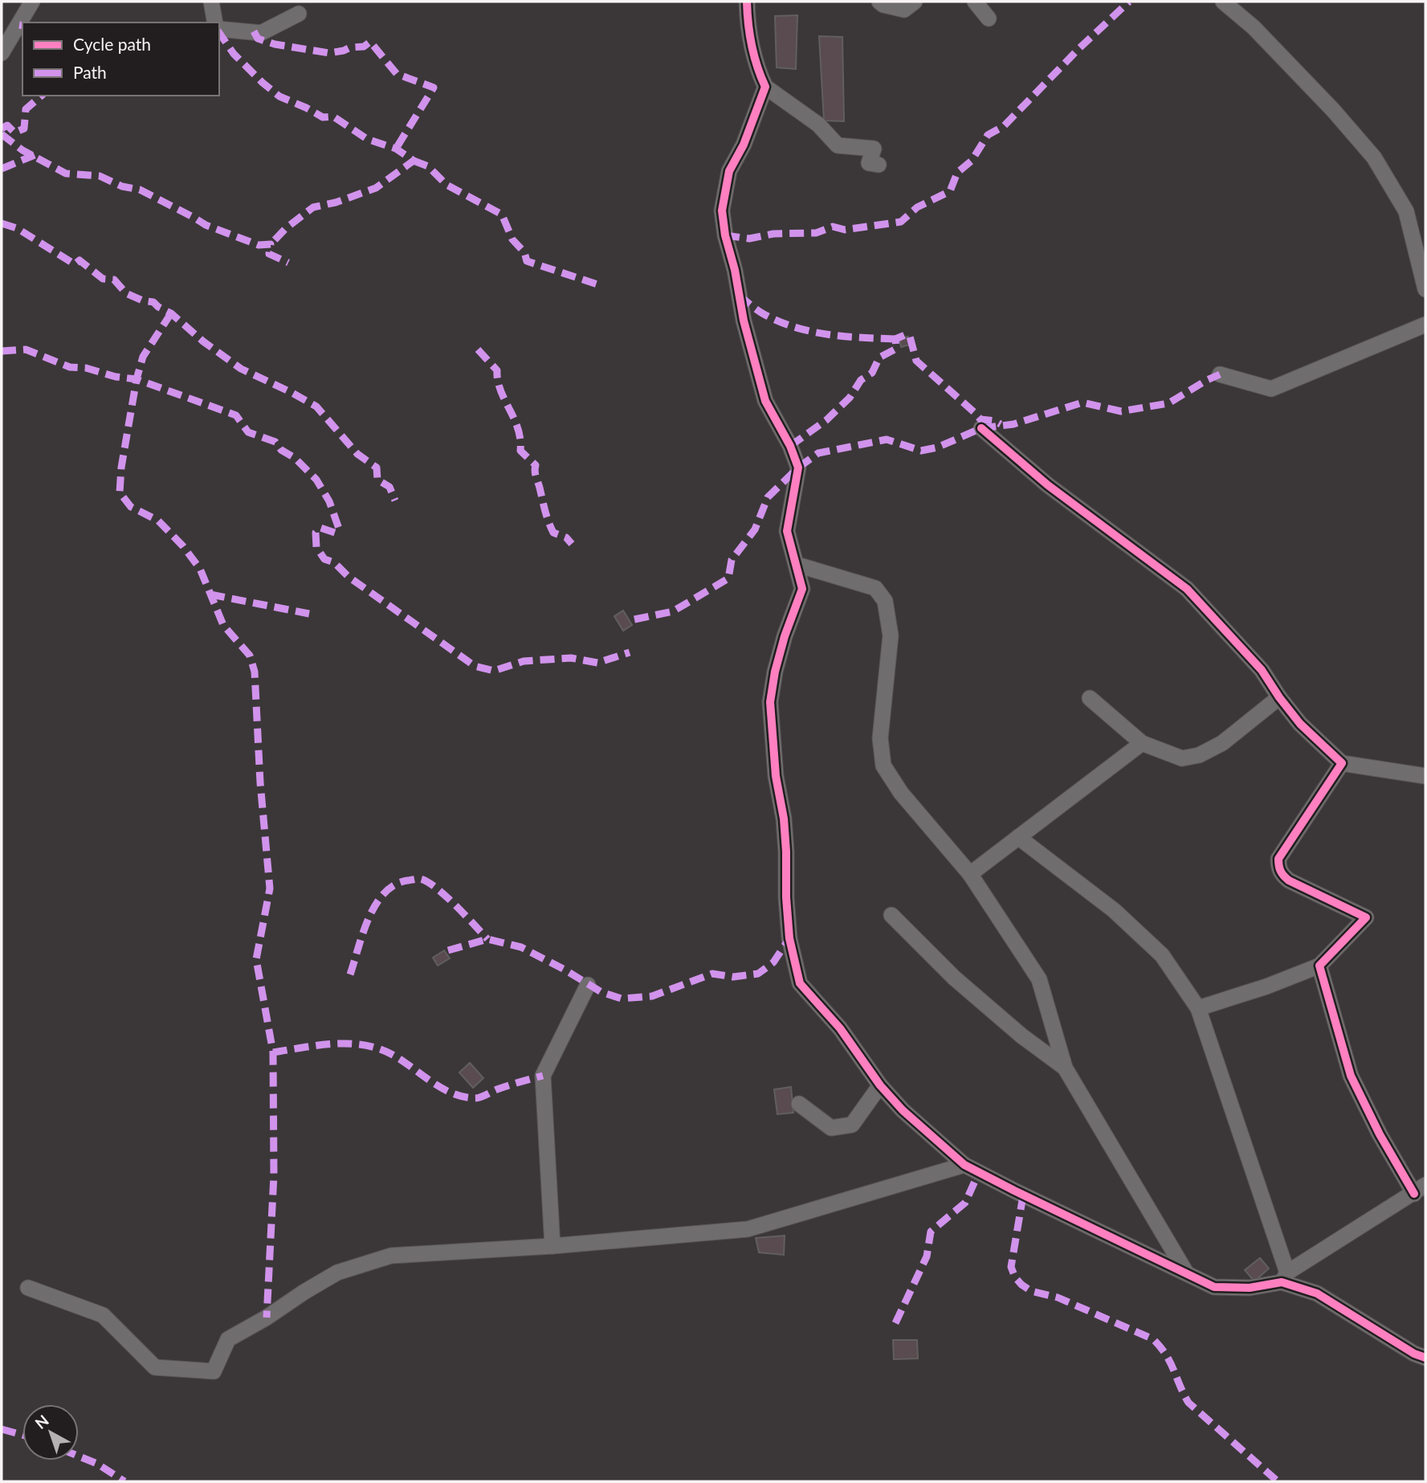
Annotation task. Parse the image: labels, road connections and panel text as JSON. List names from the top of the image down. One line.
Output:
{"legend":["Cycle path","Path"],"north":"top left"}
